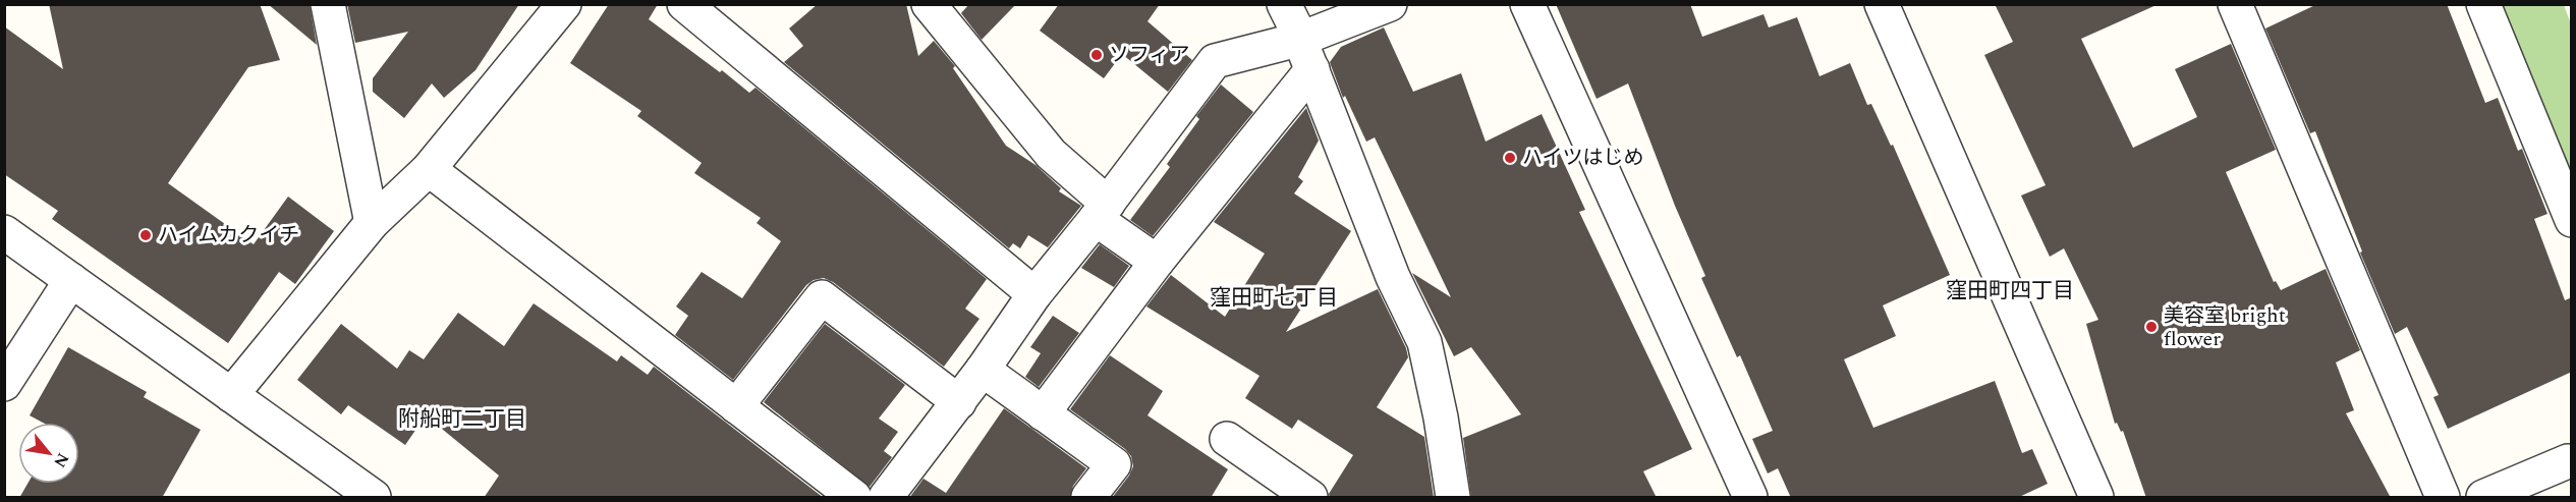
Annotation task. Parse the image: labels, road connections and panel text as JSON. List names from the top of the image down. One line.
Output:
{"districts":["窪田町四丁目","窪田町七丁目","附船町二丁目"],"places":["ソフィア","ハイツはじめ","ハイムカクイチ","美容室 bright flower"],"north":"bottom right"}
